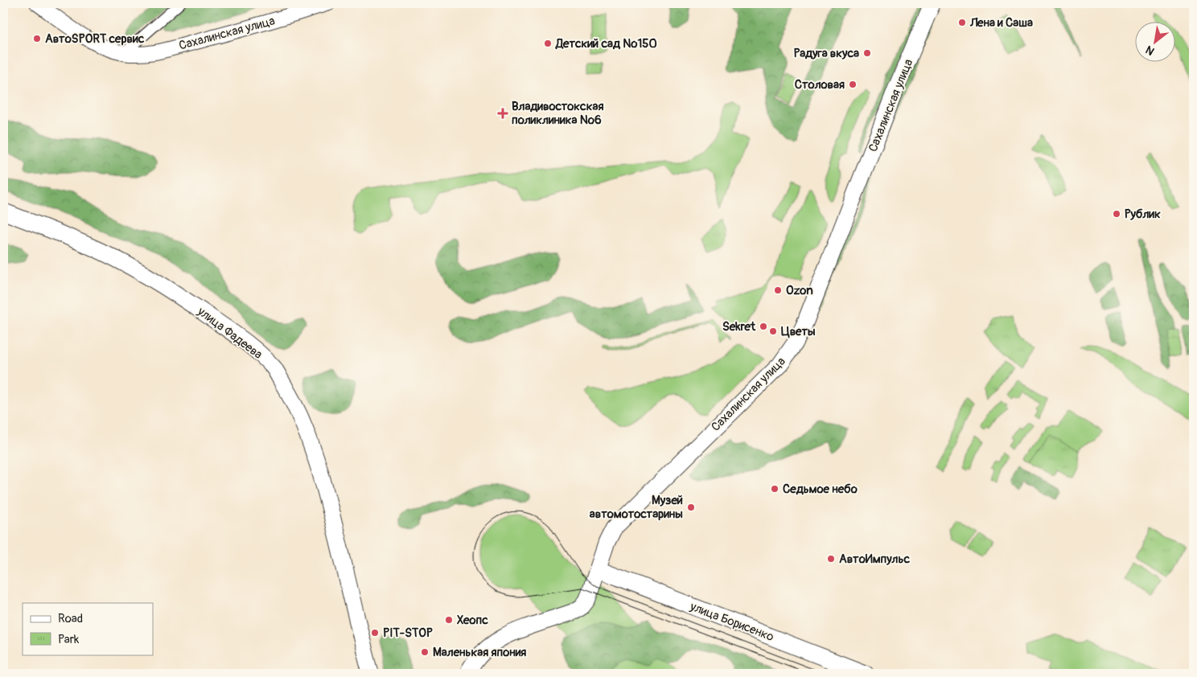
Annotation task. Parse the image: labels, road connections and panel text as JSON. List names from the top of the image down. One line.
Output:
{"streets":{"main road":["Сахалинская улица","улица Фадеева","улица Борисенко"]},"crossings":[["Сахалинская улица","улица Борисенко"]],"places":{"other":["Лена и Саша","АвтоSPORT сервис","Детский сад №150","Радуга вкуса","Столовая","Рублик","Ozon","Sekret","Цветы","Седьмое небо","Музей автомотостарины","АвтоИмпульс","Хеопс","PIT-STOP","Маленькая япония"],"health":["Владивостокская поликлиника №6"]},"legend":["Road","Park"],"north":"bottom left"}
